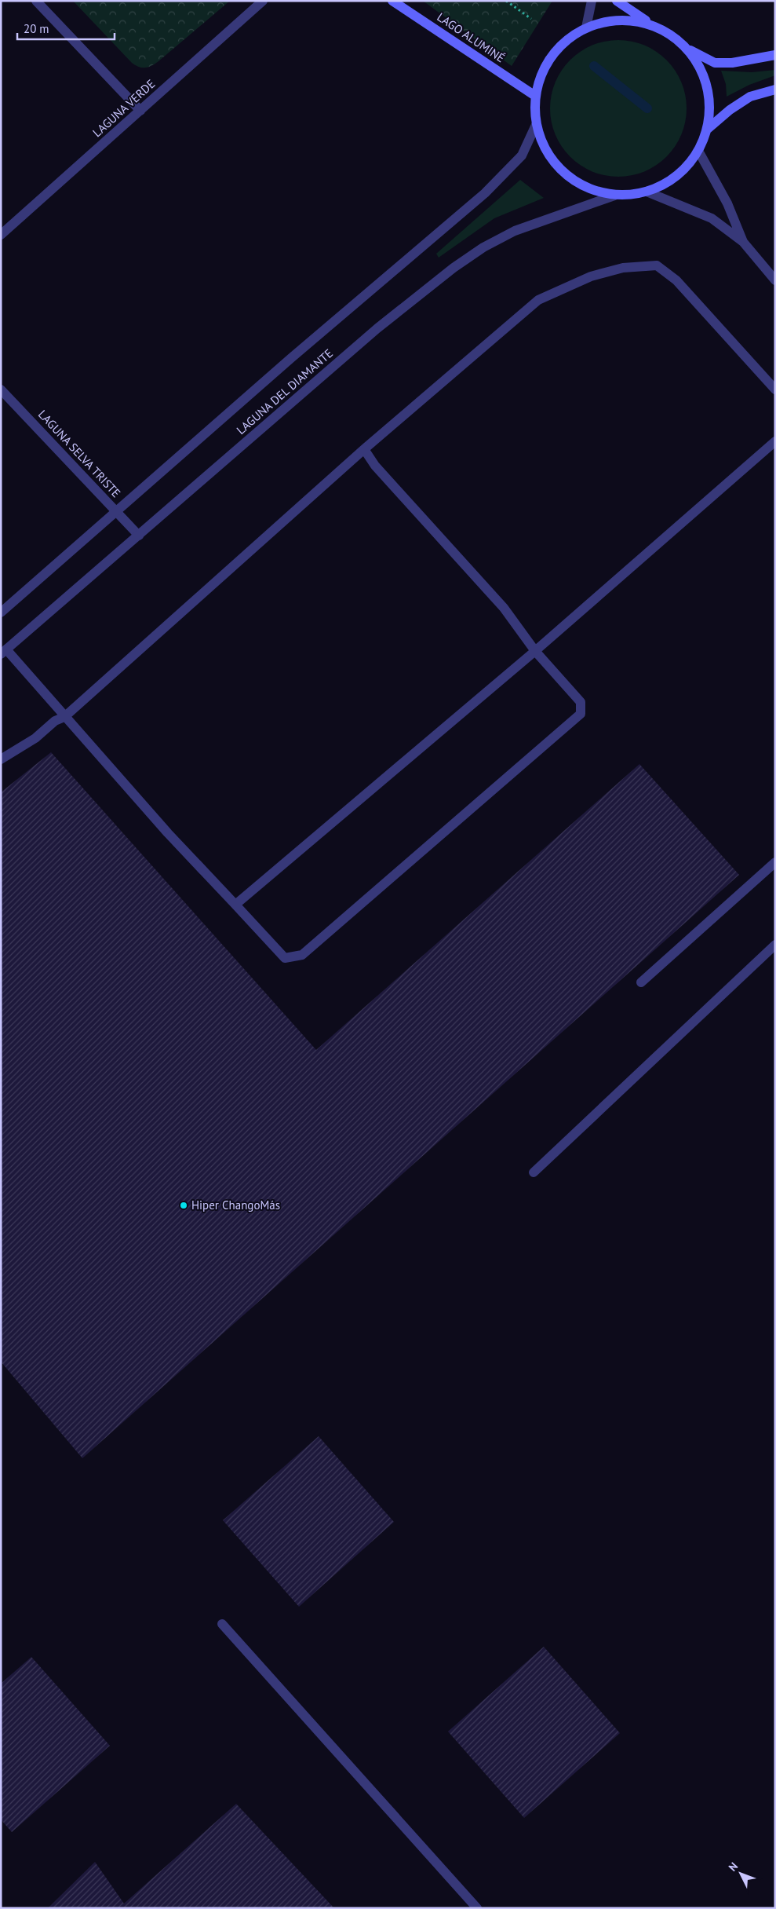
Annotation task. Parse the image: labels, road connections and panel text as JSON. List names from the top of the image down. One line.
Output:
{"streets":{"main road":["LAGO ALUMINÉ"],"street":["LAGUNA VERDE","LAGUNA DEL DIAMANTE","LAGUNA SELVA TRISTE"]},"crossings":[["LAGUNA DEL DIAMANTE","LAGUNA SELVA TRISTE"]],"places":["Hiper ChangoMás"],"scale_bar":"20 m","north":"top left"}
